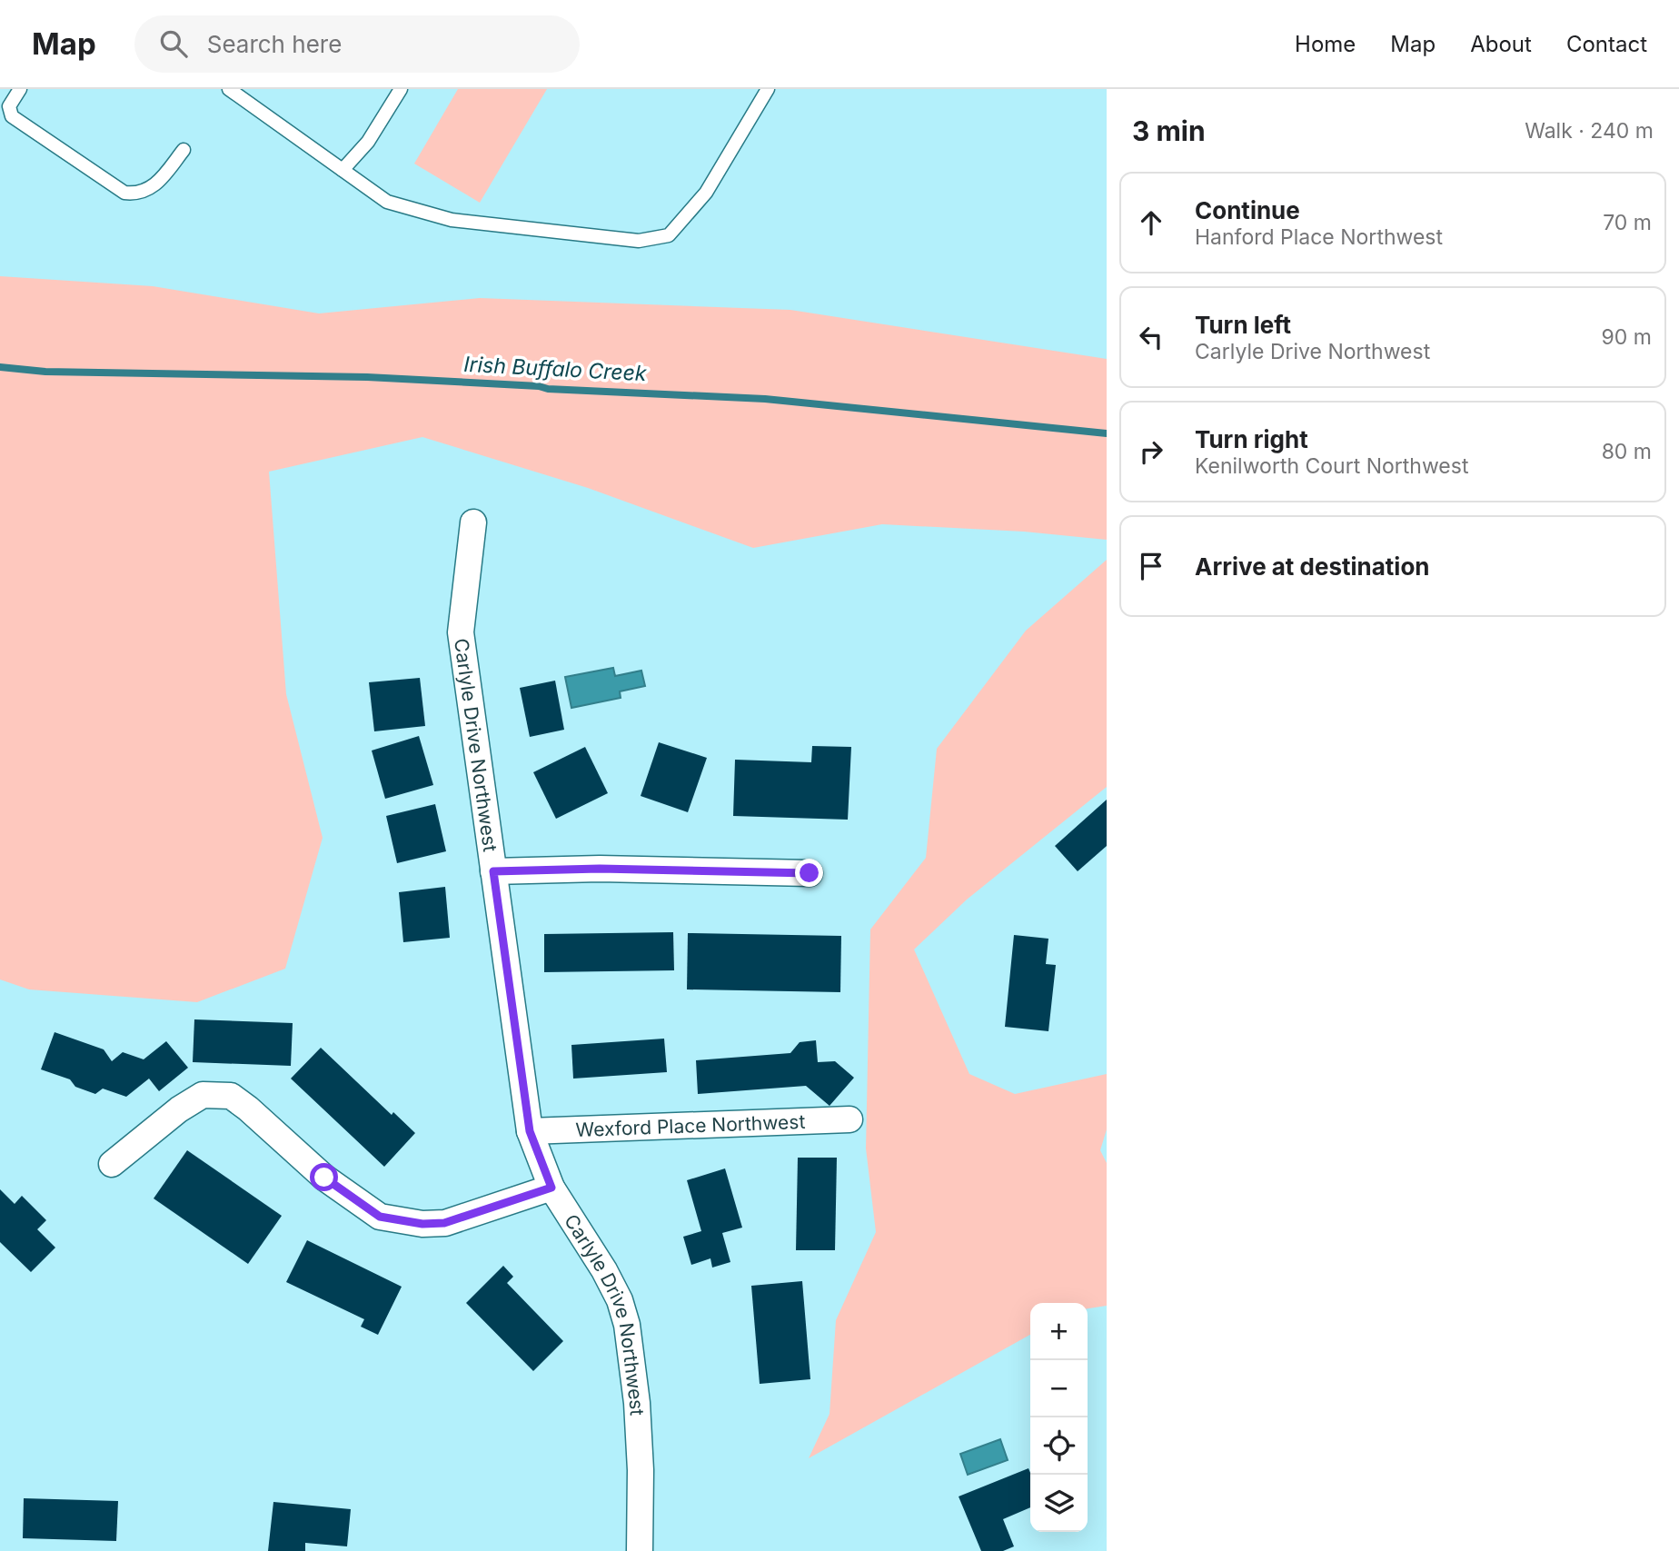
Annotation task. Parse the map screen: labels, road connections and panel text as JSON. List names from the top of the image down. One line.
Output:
{"streets":{"street":["Carlyle Drive Northwest","Wexford Place Northwest"]},"crossings":[["Carlyle Drive Northwest","Wexford Place Northwest"]],"water":["Irish Buffalo Creek"],"page":{"header":"Map","search":"Search here","nav":["Home","Map","About","Contact"],"heading":["3 min","Walk · 240 m"],"list":[["Continue","Hanford Place Northwest","70 m"],["Turn left","Carlyle Drive Northwest","90 m"],["Turn right","Kenilworth Court Northwest","80 m"],"Arrive at destination"],"map_buttons":["+","−"]}}
